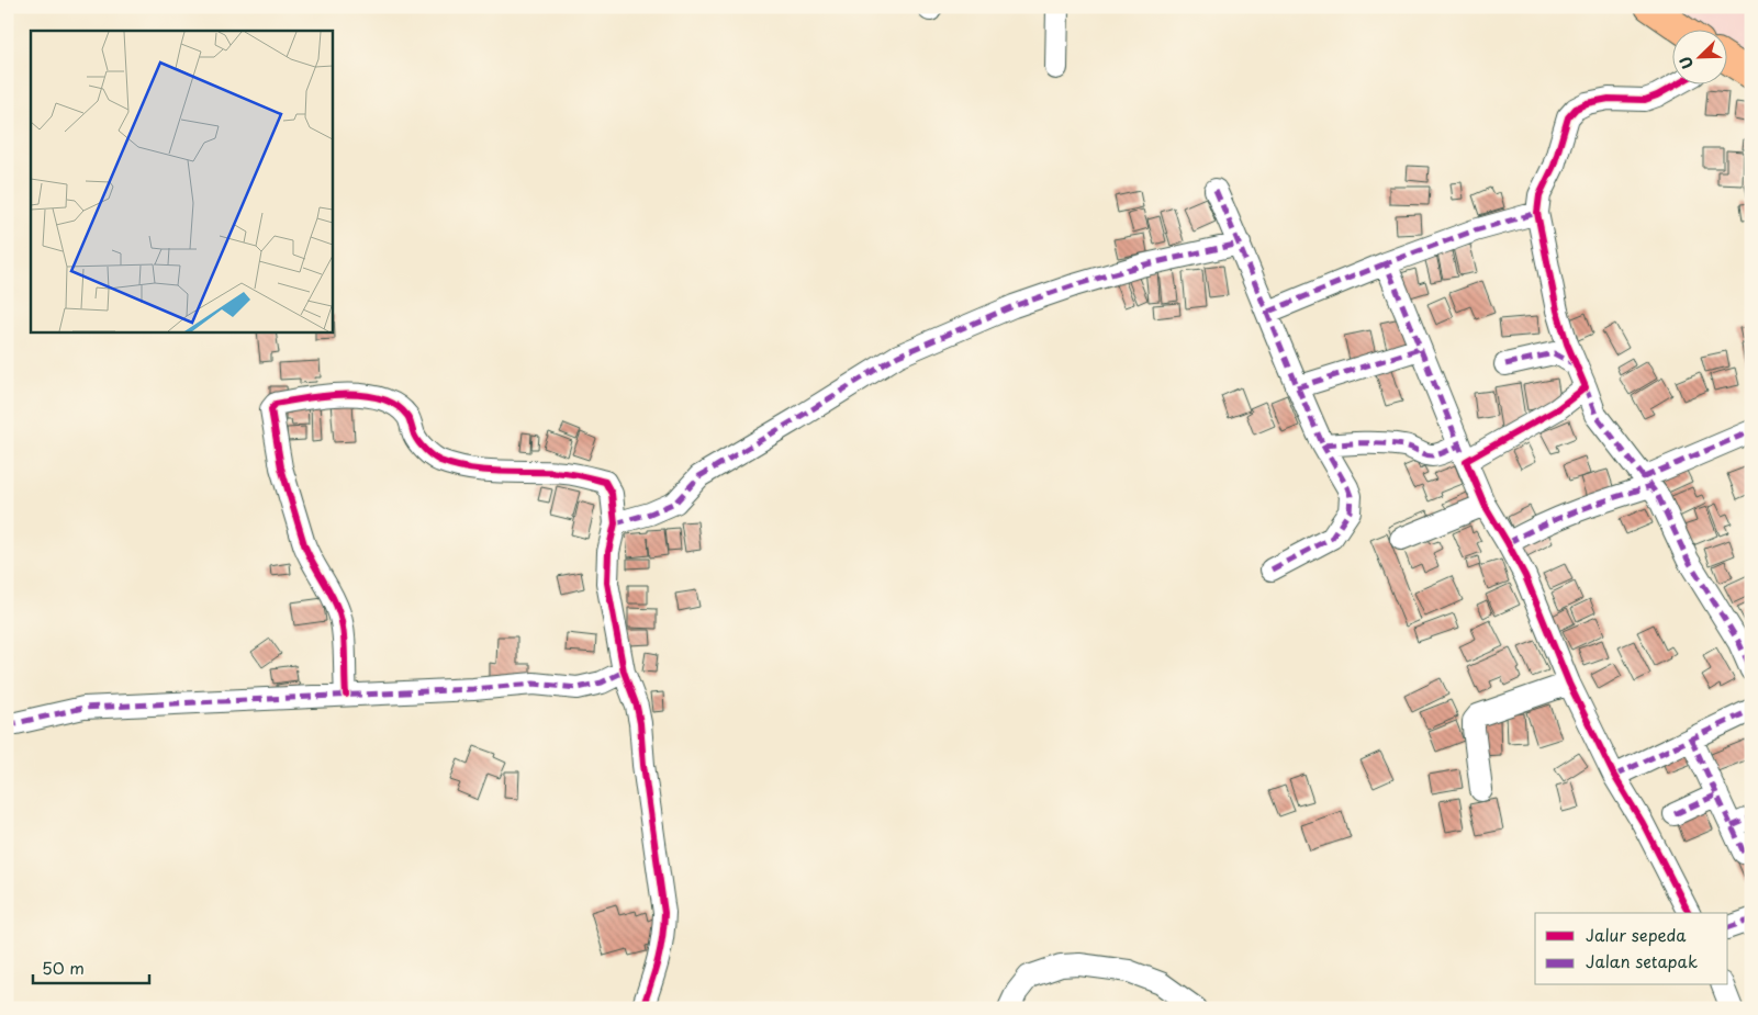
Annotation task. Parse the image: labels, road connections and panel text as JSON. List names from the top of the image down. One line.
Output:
{"legend":["Jalur sepeda","Jalan setapak"],"scale_bar":"50 m","north":"bottom left"}
